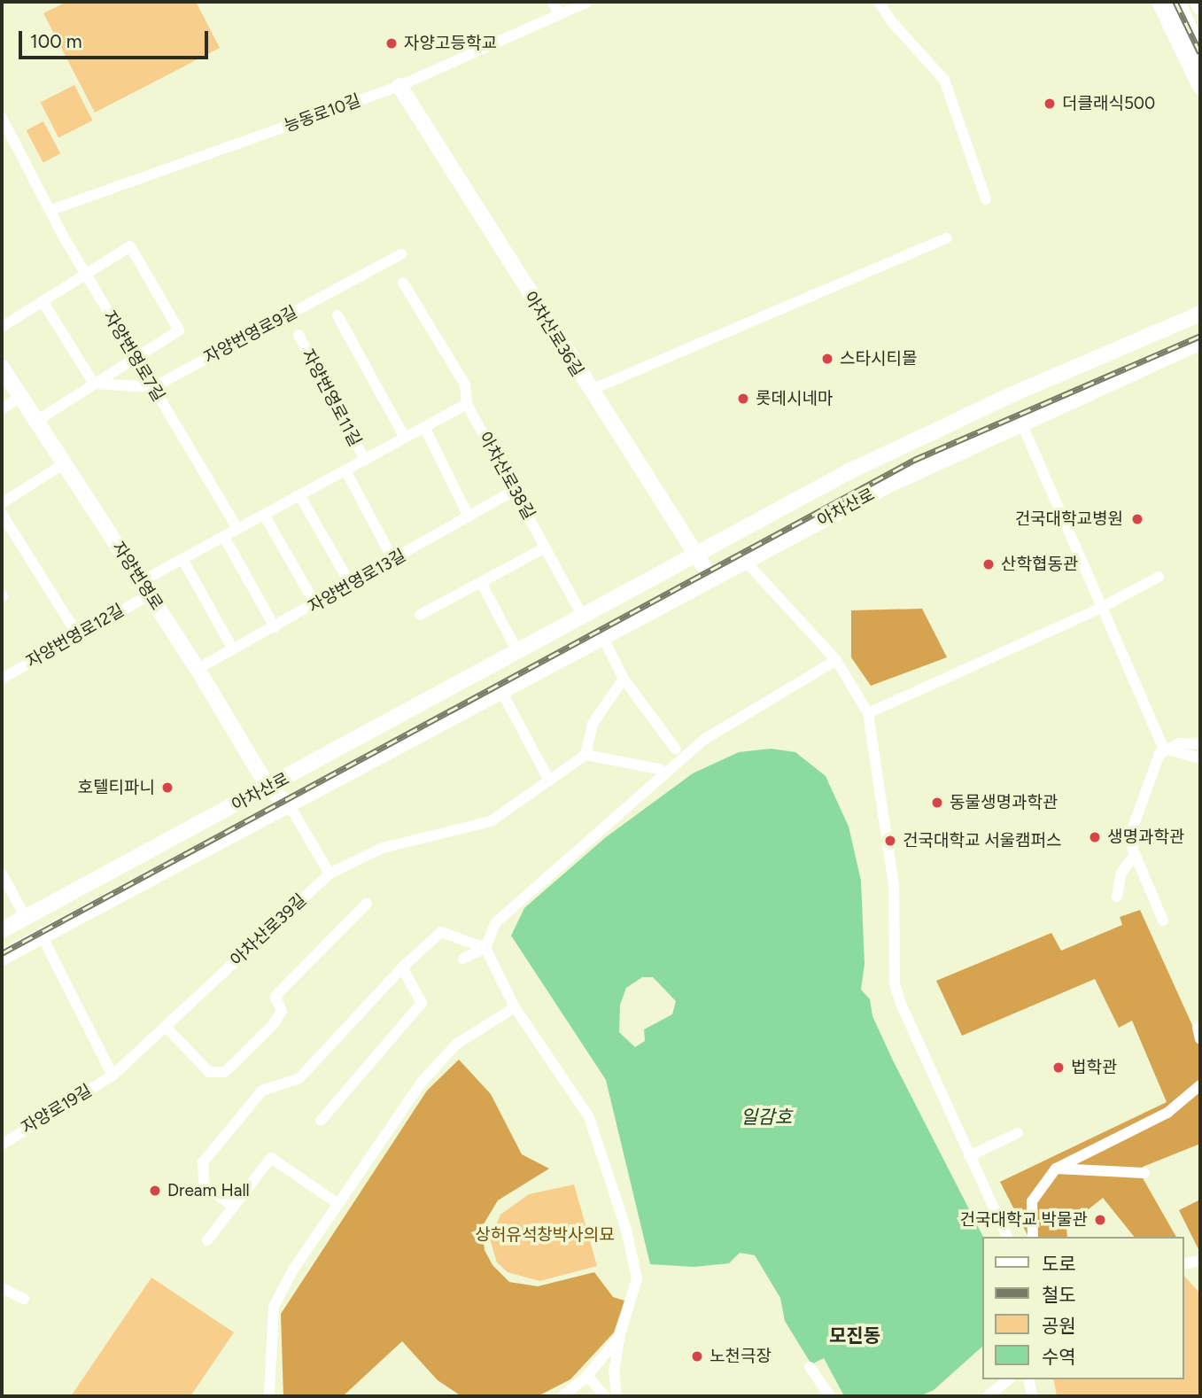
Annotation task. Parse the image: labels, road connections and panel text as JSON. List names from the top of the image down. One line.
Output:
{"streets":{"main road":["아차산로36길","아차산로","자양번영로"],"street":["능동로10길","자양번영로9길","자양번영로7길","자양번영로11길","아차산로38길","자양번영로13길","자양번영로12길","아차산로39길","자양로19길"]},"crossings":[["능동로10길","아차산로36길"],["능동로10길","자양번영로7길"],["아차산로36길","아차산로"],["자양번영로9길","자양번영로7길"],["자양번영로7길","자양번영로11길"],["자양번영로11길","아차산로38길"],["자양번영로11길","자양번영로"],["자양번영로11길","자양번영로13길"],["자양번영로11길","자양번영로12길"],["아차산로38길","아차산로"],["아차산로38길","자양번영로13길"],["아차산로","자양번영로"],["아차산로","아차산로39길"],["자양번영로","자양번영로13길"],["자양번영로","자양번영로12길"],["아차산로39길","자양로19길"]],"districts":["모진동"],"water":["일감호"],"parks":["상허유석창박사의묘"],"places":["자양고등학교","더클래식500","스타시티몰","롯데시네마","건국대학교병원","산학협동관","호텔티파니","동물생명과학관","생명과학관","건국대학교 서울캠퍼스","법학관","Dream Hall","건국대학교 박물관","노천극장"],"legend":["도로","철도","공원","수역"],"scale_bar":"100 m"}
